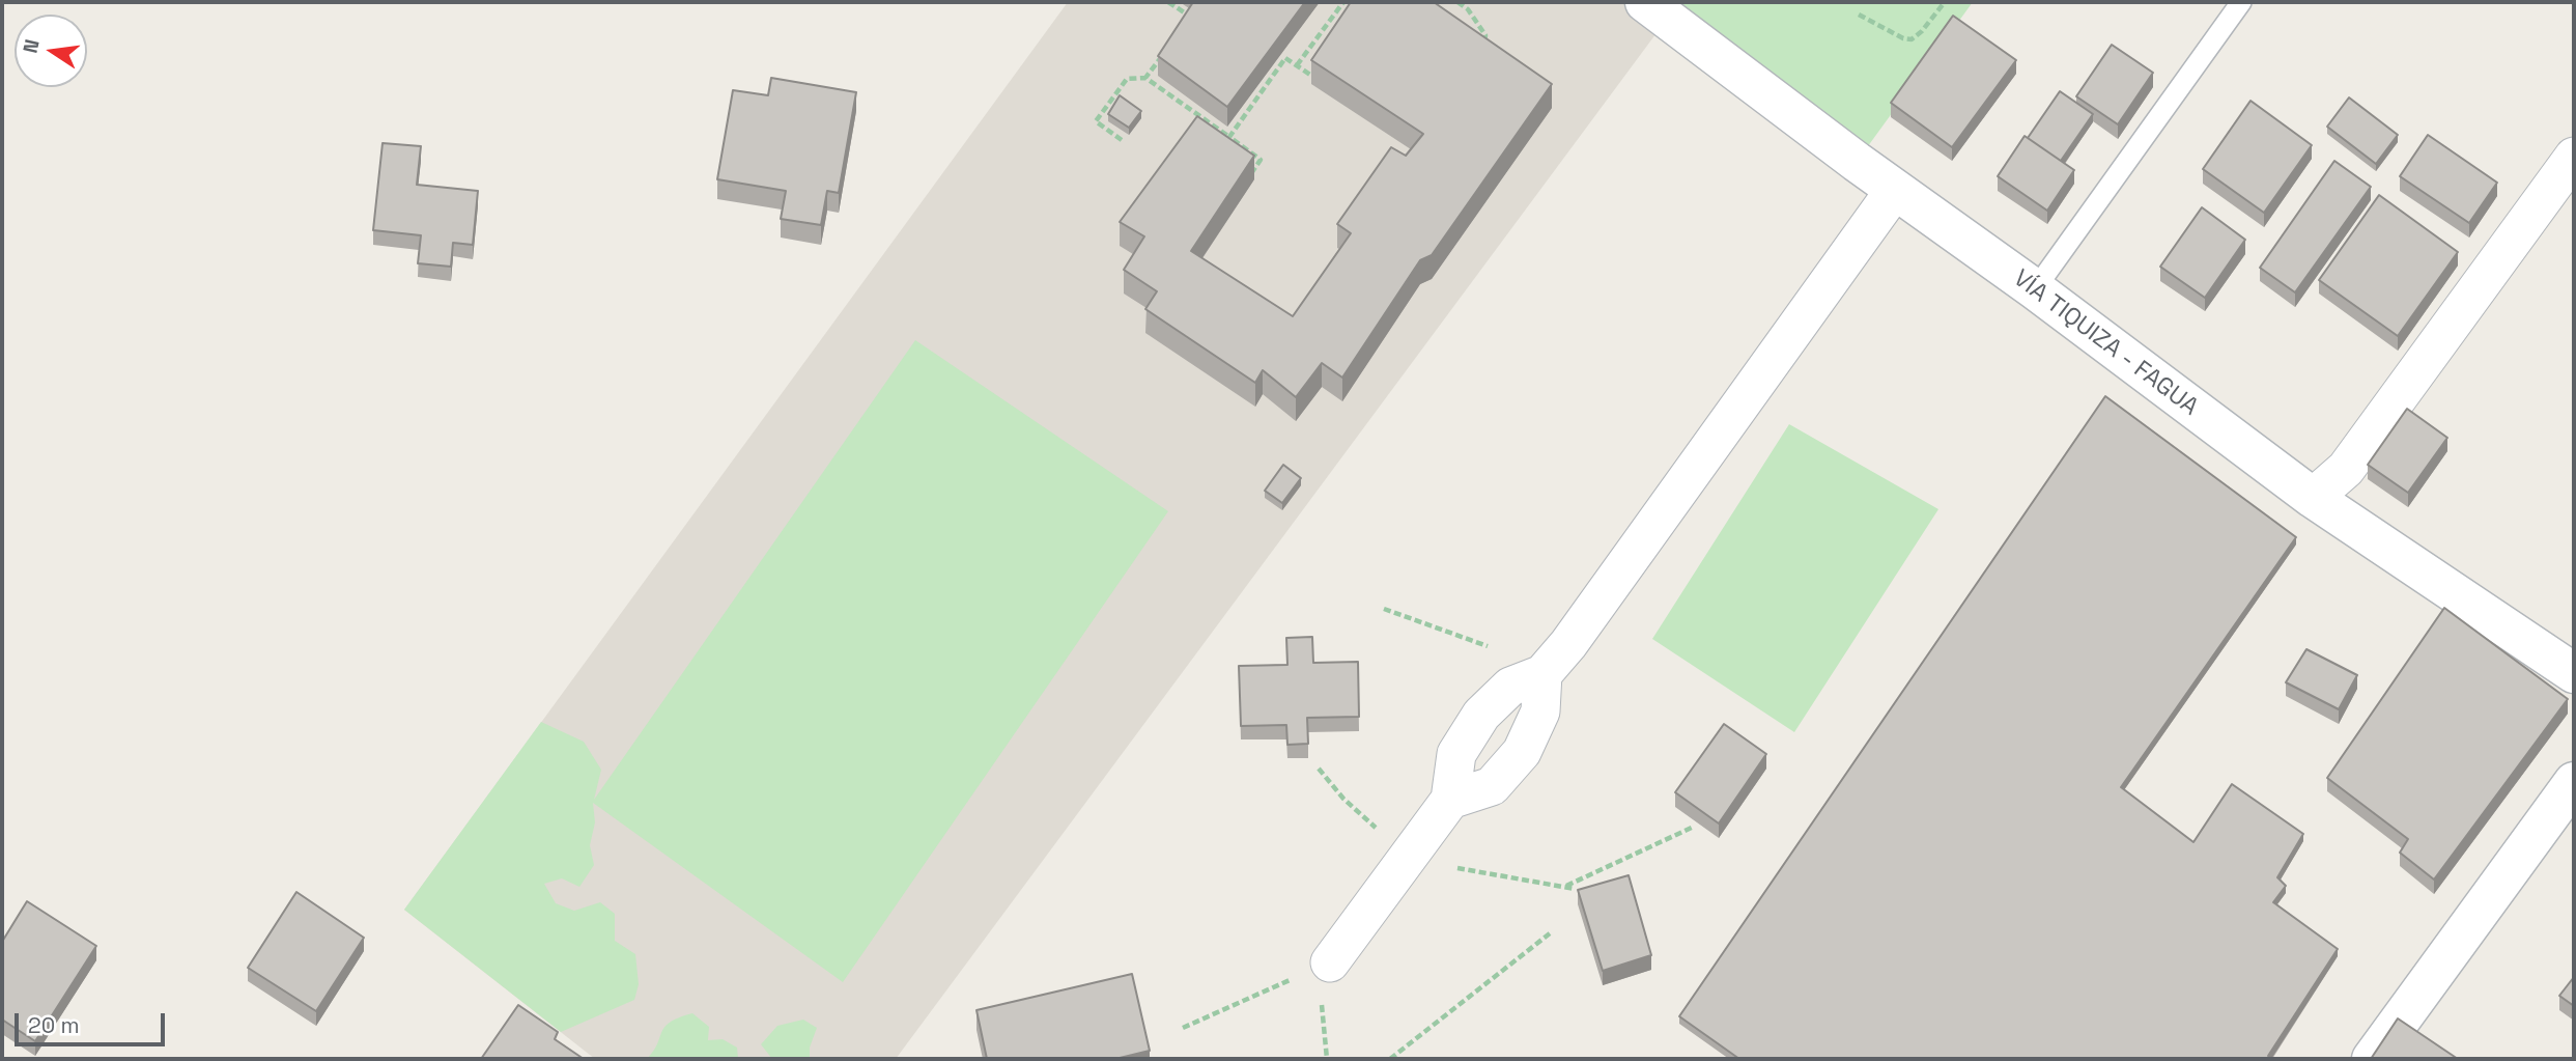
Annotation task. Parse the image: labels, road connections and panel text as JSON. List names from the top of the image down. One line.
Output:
{"streets":{"street":["VÍA TIQUIZA - FAGUA"]},"scale_bar":"20 m","north":"left"}
